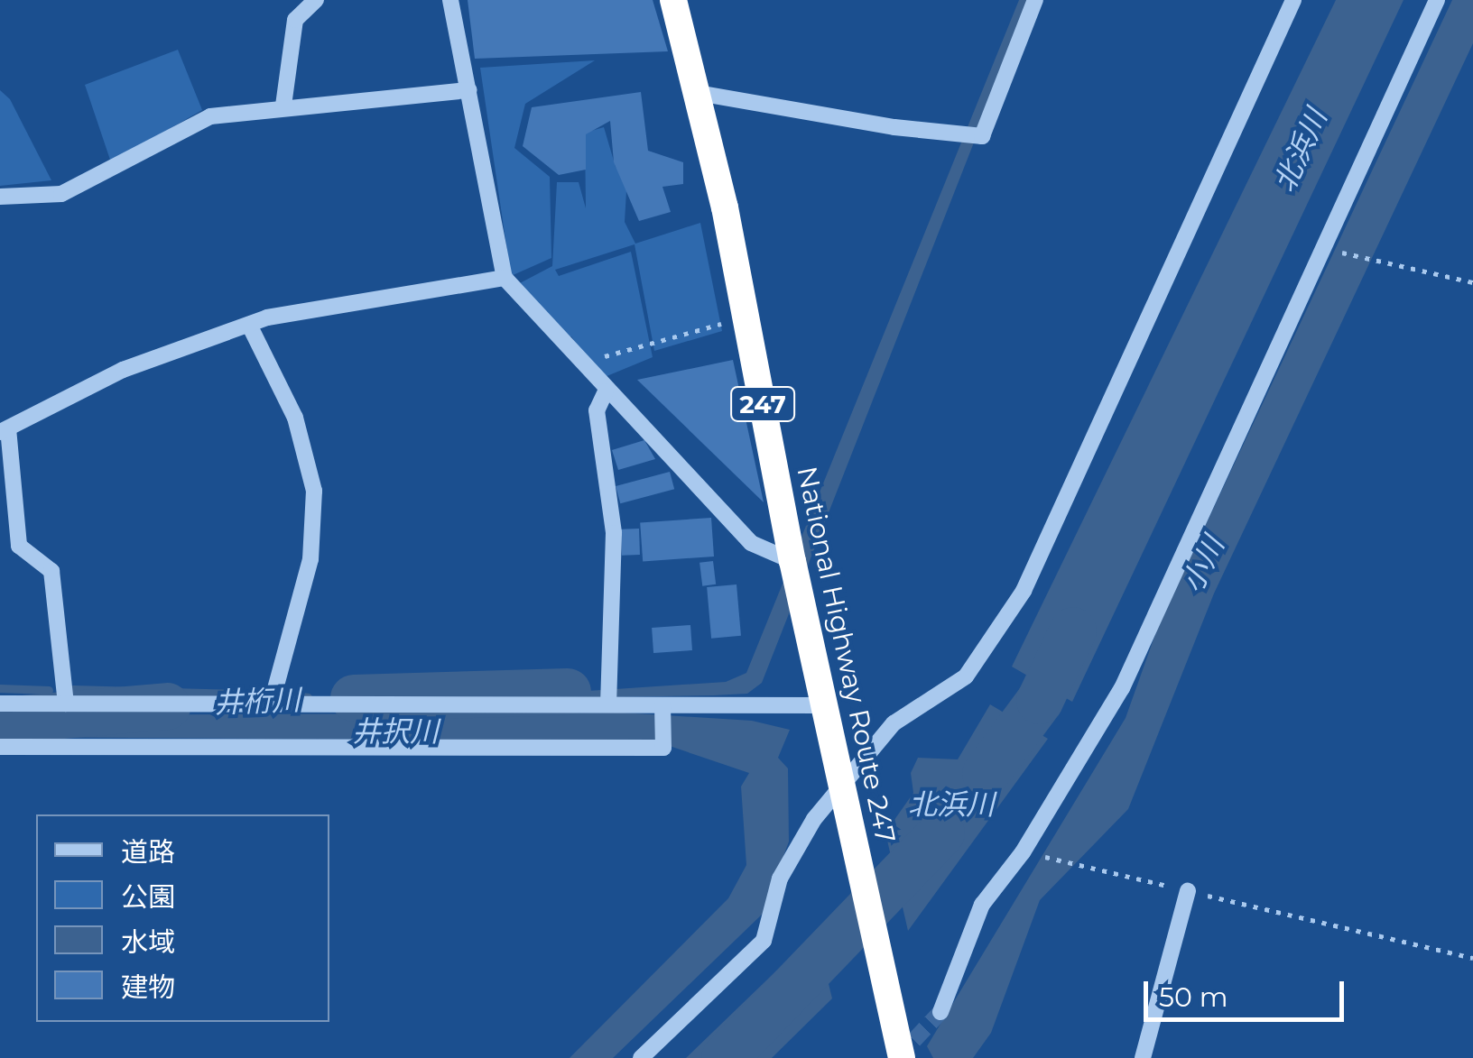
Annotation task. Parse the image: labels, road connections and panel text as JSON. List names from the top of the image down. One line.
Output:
{"streets":{"highway":["247","National Highway Route 247"]},"water":["北浜川","小川","井桁川","井択川"],"legend":["道路","公園","水域","建物"],"scale_bar":"50 m"}
